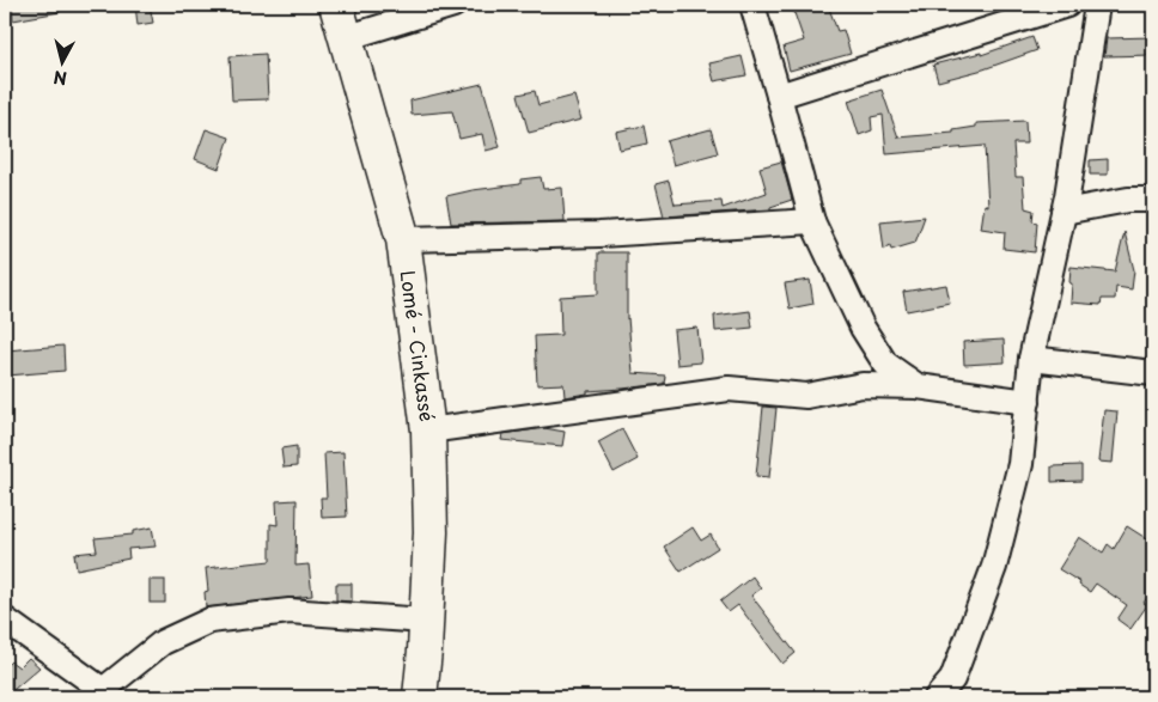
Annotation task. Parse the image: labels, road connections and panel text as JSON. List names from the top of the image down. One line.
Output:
{"streets":{"highway":["Lomé - Cinkassé"]},"north":"bottom"}
